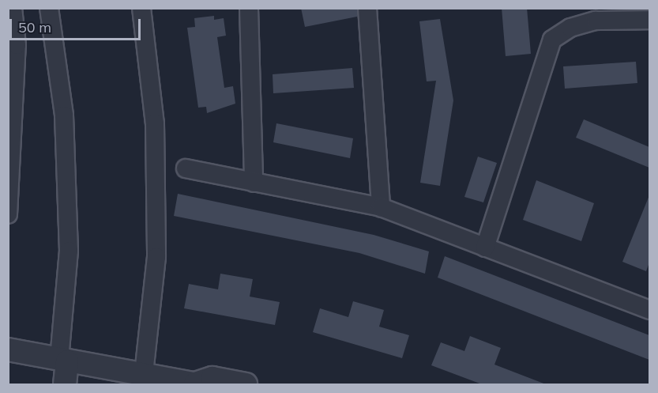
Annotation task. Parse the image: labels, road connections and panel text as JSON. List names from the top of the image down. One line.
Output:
{"scale_bar":"50 m"}
